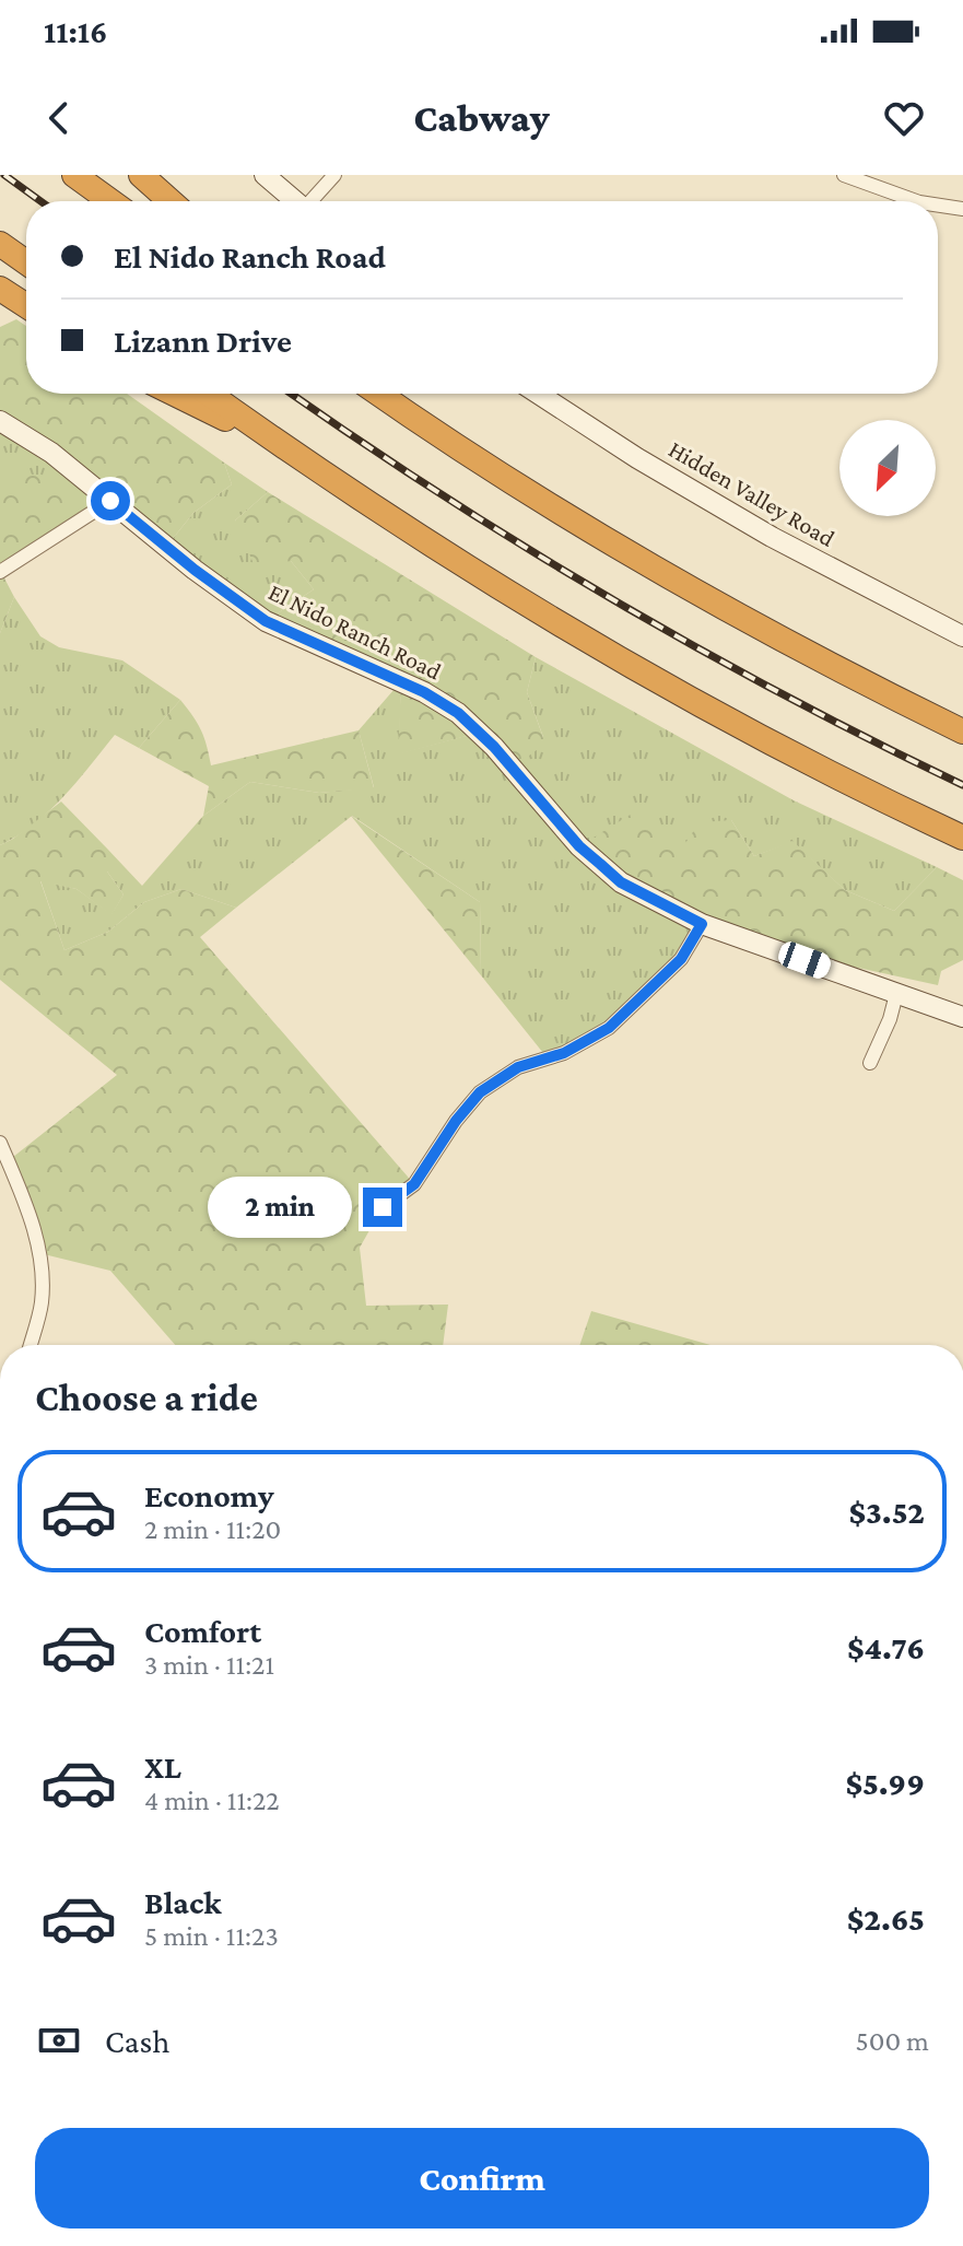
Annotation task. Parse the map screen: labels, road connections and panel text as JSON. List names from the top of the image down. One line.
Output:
{"streets":{"street":["Hidden Valley Road","El Nido Ranch Road"]},"north":"bottom left","page":{"status":"11:16","header":"Cabway","banner":["El Nido Ranch Road","Lizann Drive"],"bubble":"2 min","heading":"Choose a ride","list":[{"name":"Economy","note":"2 min · 11:20","value":"$3.52"},{"name":"Comfort","note":"3 min · 11:21","value":"$4.76"},{"name":"XL","note":"4 min · 11:22","value":"$5.99"},{"name":"Black","note":"5 min · 11:23","value":"$2.65"}],"pay":["Cash","500 m"],"buttons":"Confirm"}}
